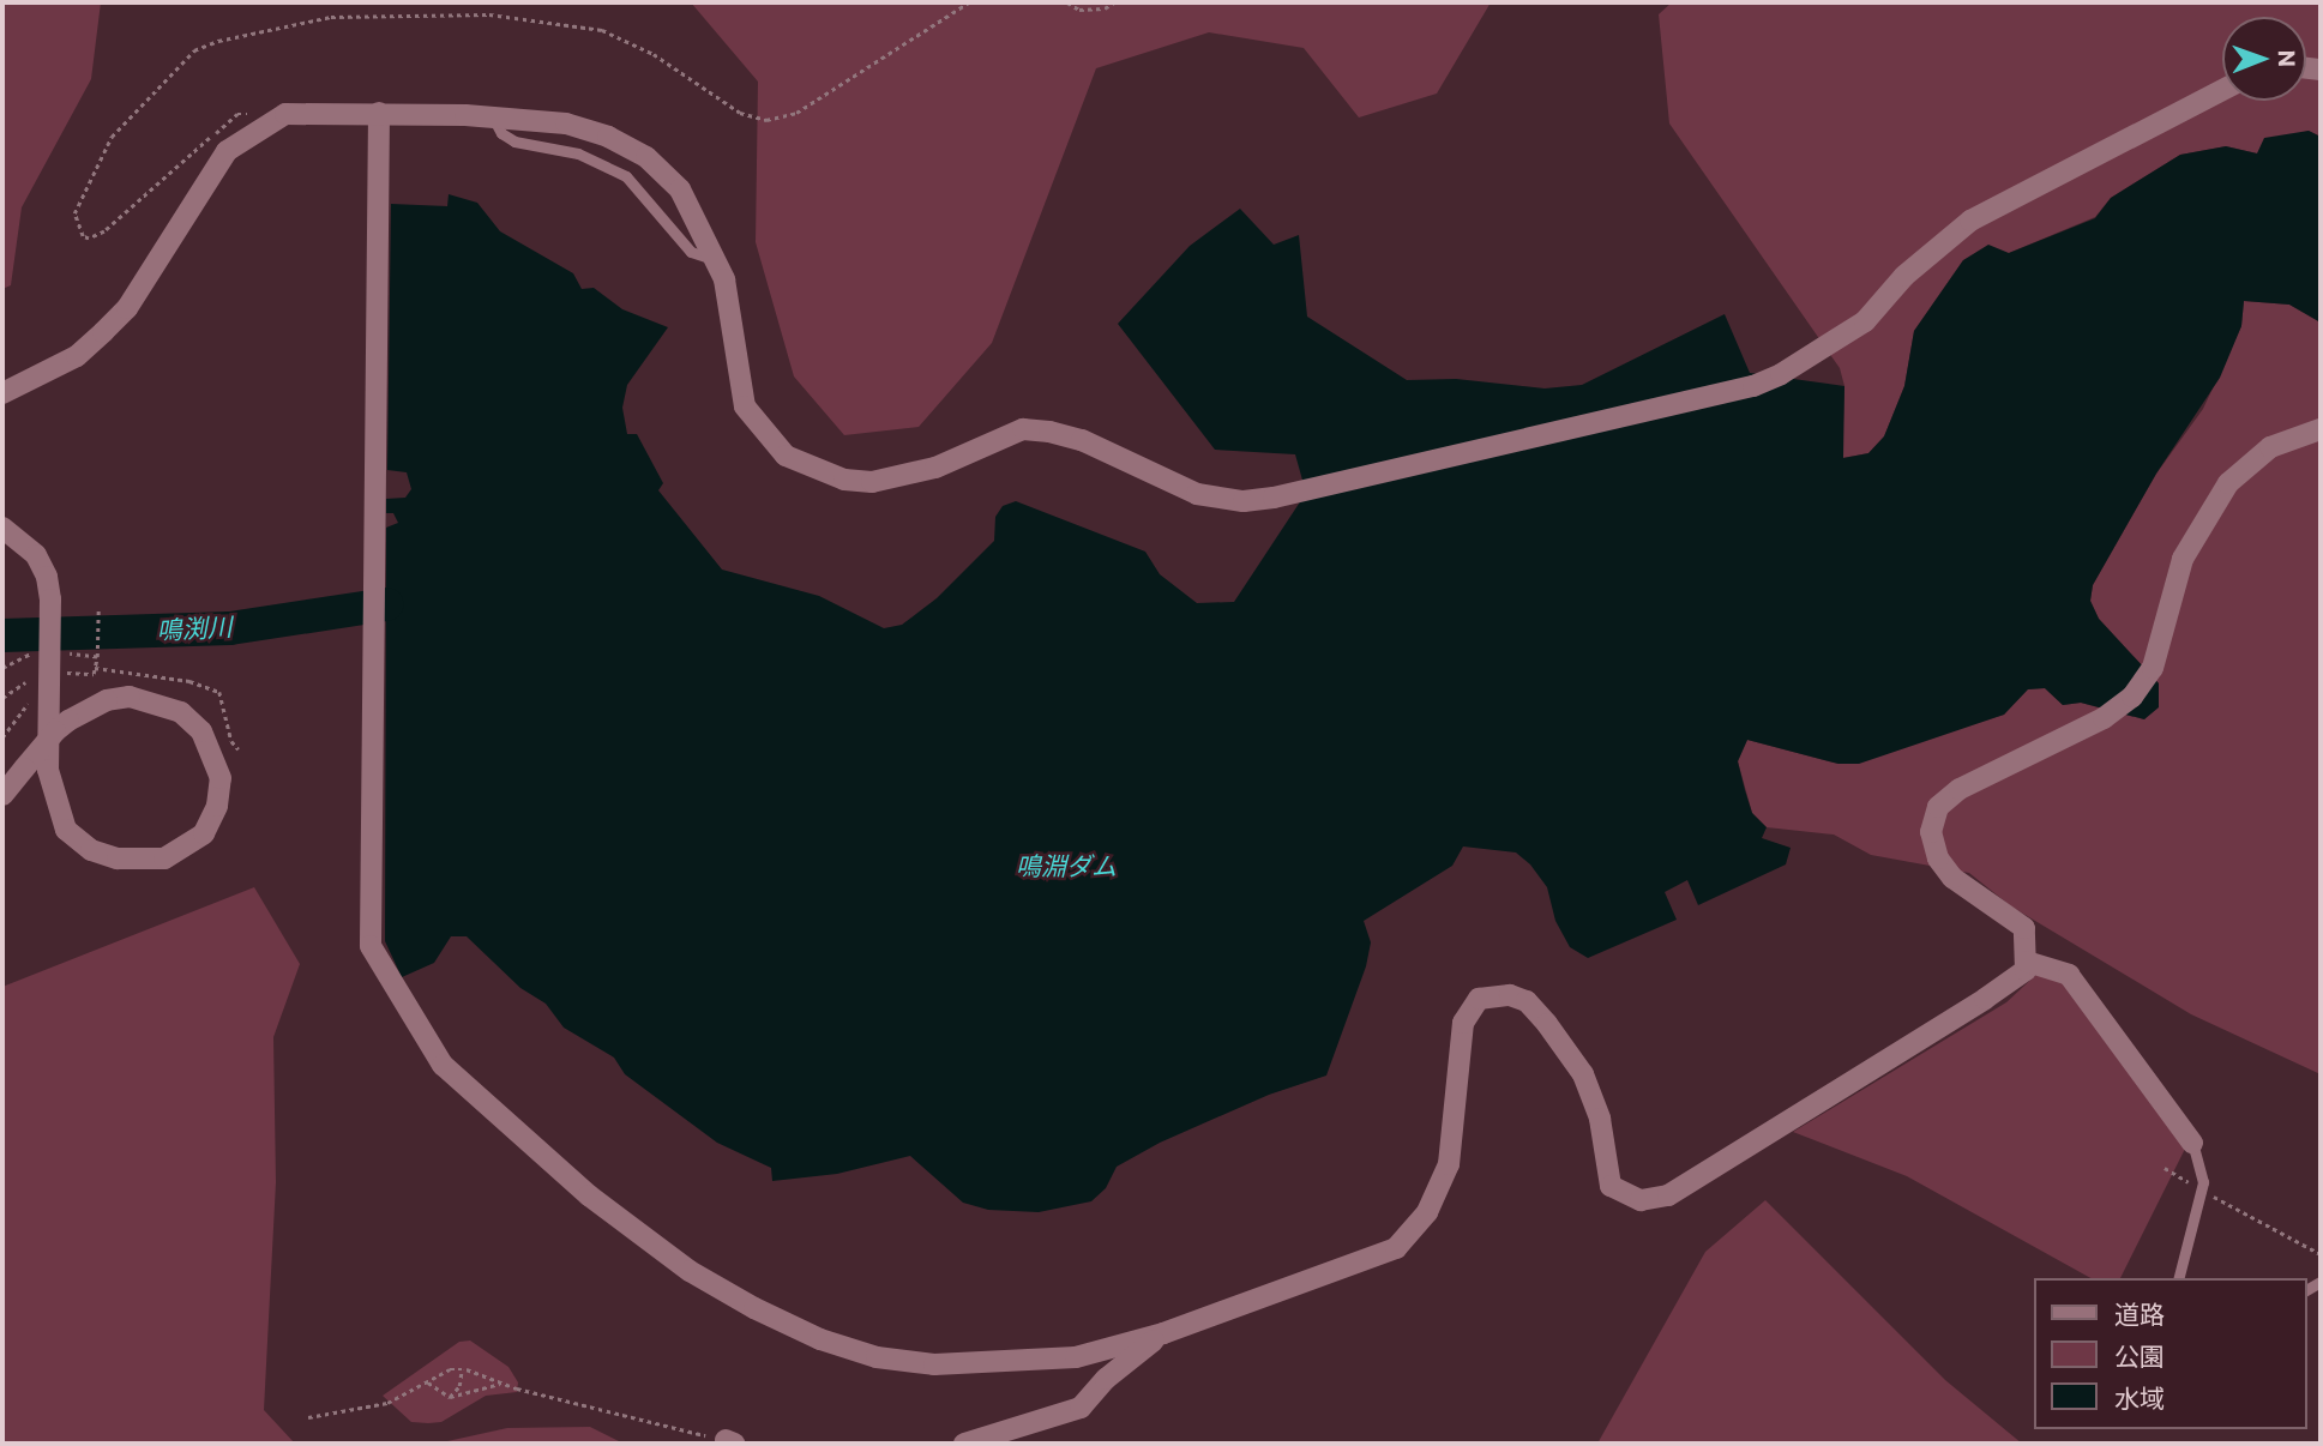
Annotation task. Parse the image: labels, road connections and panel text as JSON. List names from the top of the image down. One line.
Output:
{"water":["鳴渕川","鳴淵ダム"],"legend":["道路","公園","水域"],"north":"right"}
